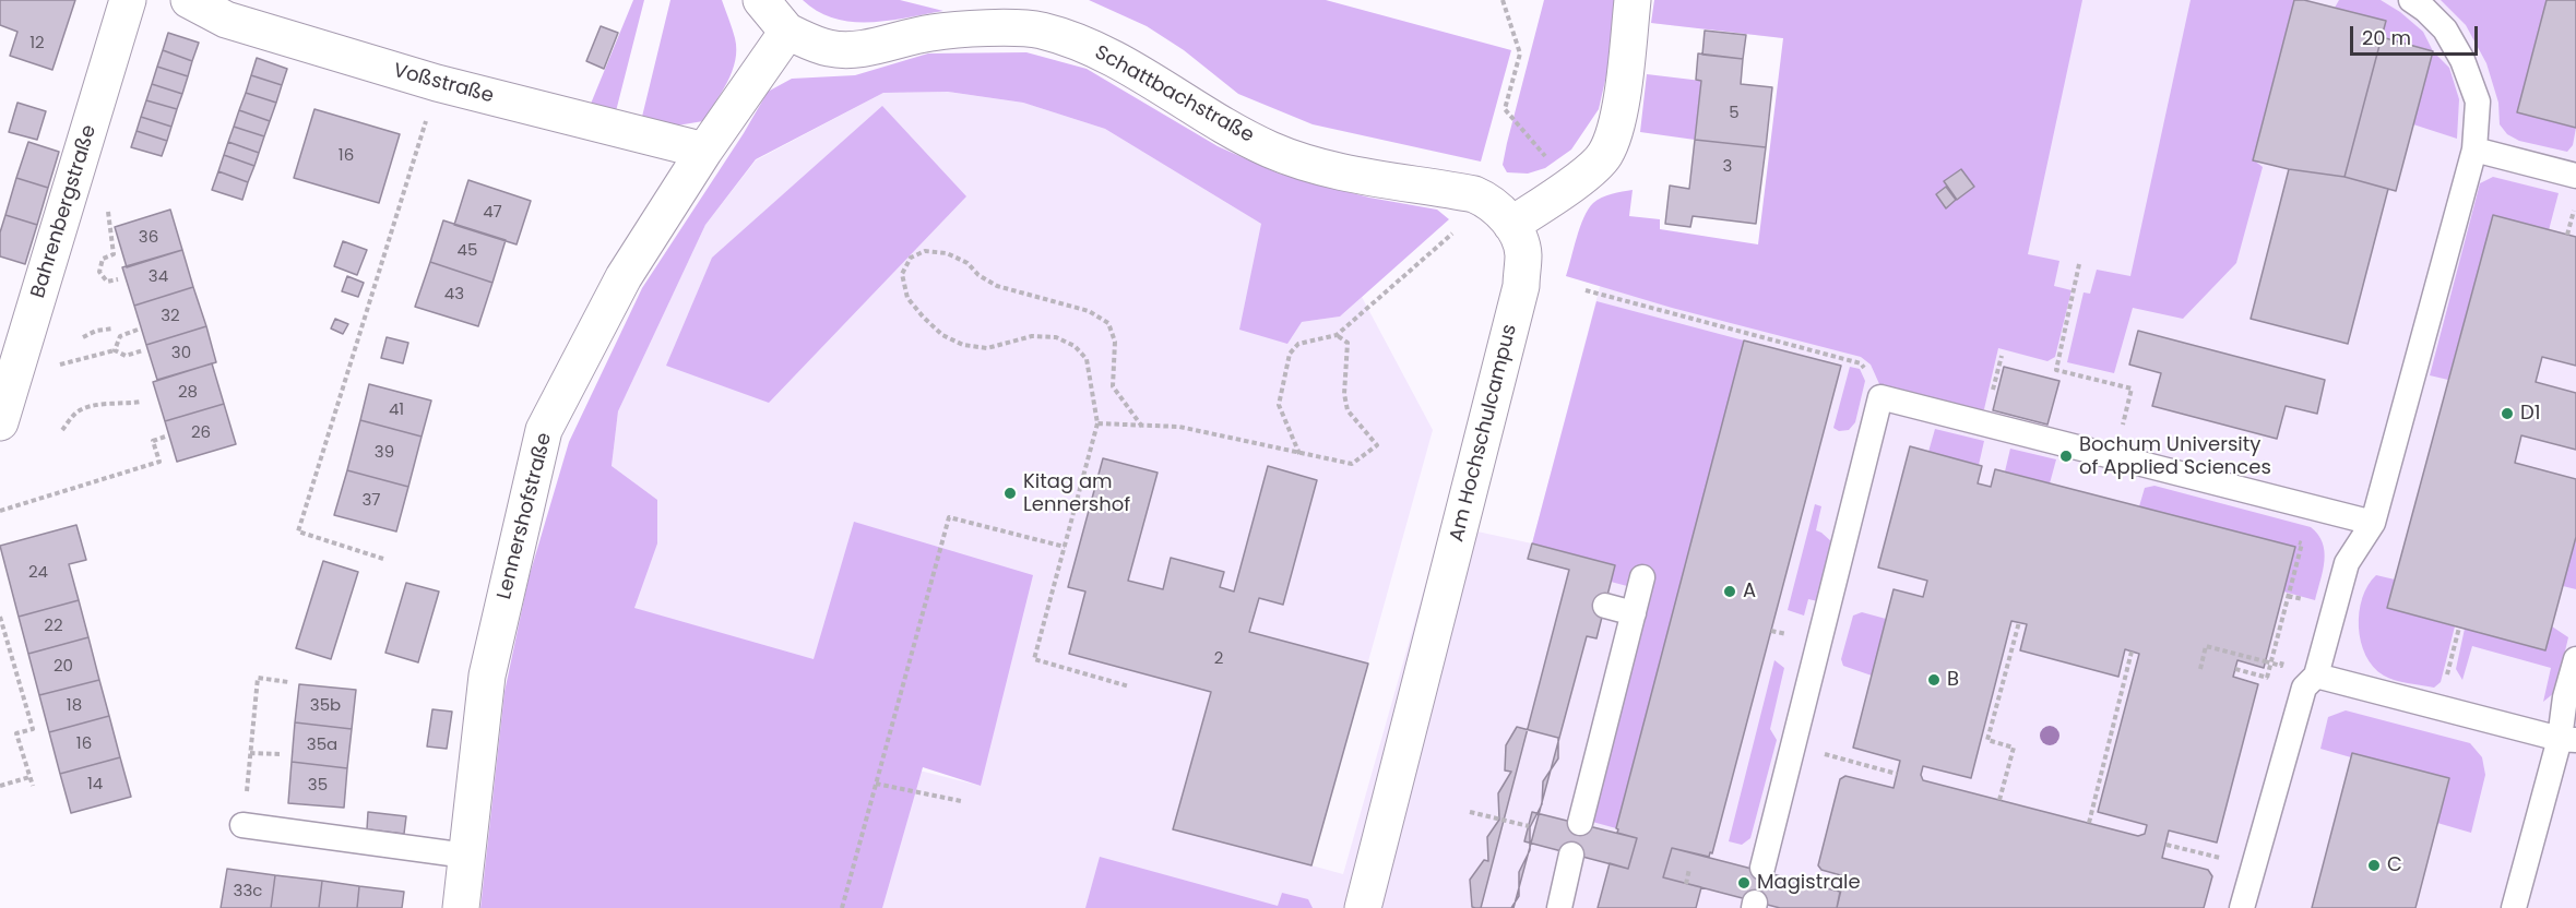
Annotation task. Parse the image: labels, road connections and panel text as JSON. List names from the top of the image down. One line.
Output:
{"streets":{"street":["Voßstraße","Schattbachstraße","Bahrenbergstraße","Am Hochschulcampus","Lennershofstraße"]},"crossings":[["Voßstraße","Lennershofstraße"],["Schattbachstraße","Am Hochschulcampus"],["Schattbachstraße","Lennershofstraße"]],"places":["D1","Bochum University of Applied Sciences","Kitag am Lennershof","A","B","C","Magistrale"],"house_numbers":["12","5","16","3","47","36","45","34","43","32","30","28","41","26","39","37","24","22","2","20","18","35b","16","35a","14","35","33c"],"scale_bar":"20 m"}
